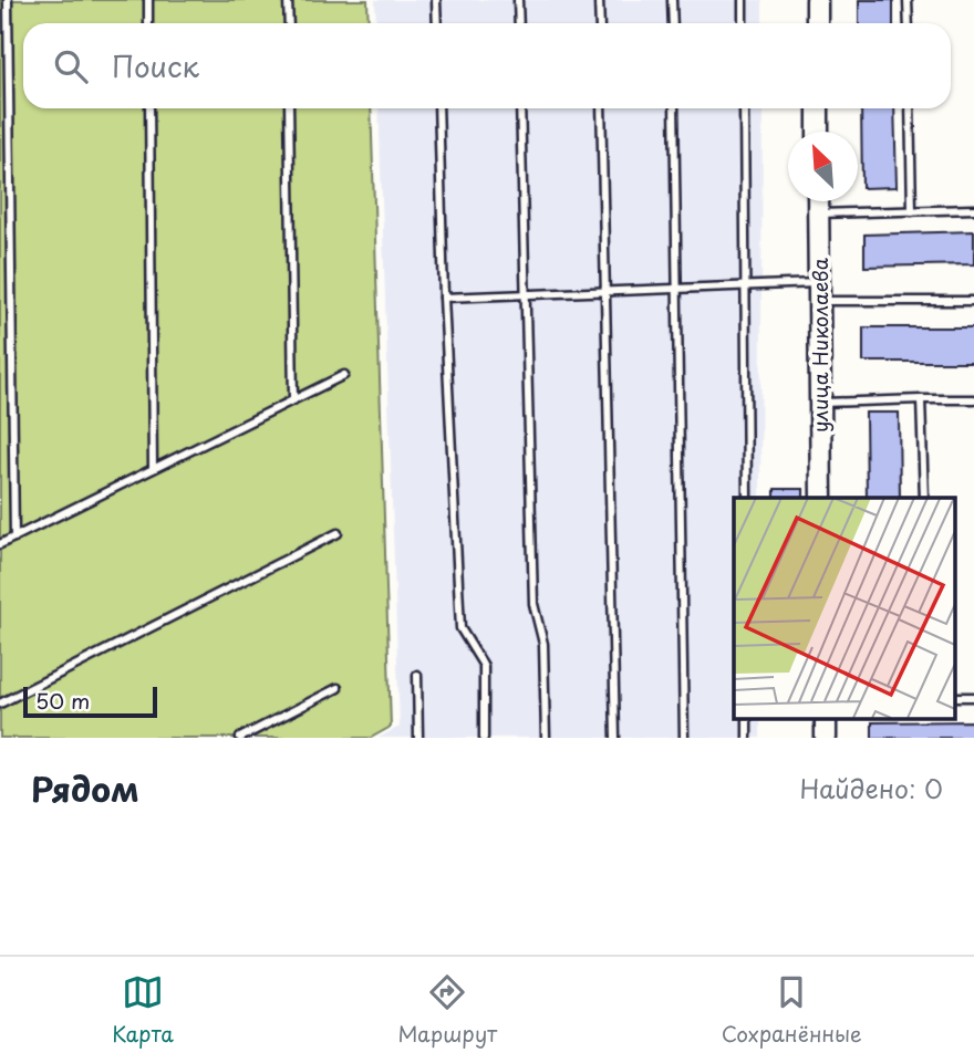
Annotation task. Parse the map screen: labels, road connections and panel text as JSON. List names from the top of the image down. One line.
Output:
{"streets":{"main road":["улица Николаева"]},"scale_bar":"50 m","north":"top left","page":{"search":"Поиск","scale":"50 m","heading":["Рядом","Найдено: 0"],"nav":["Карта","Маршрут","Сохранённые"]}}
